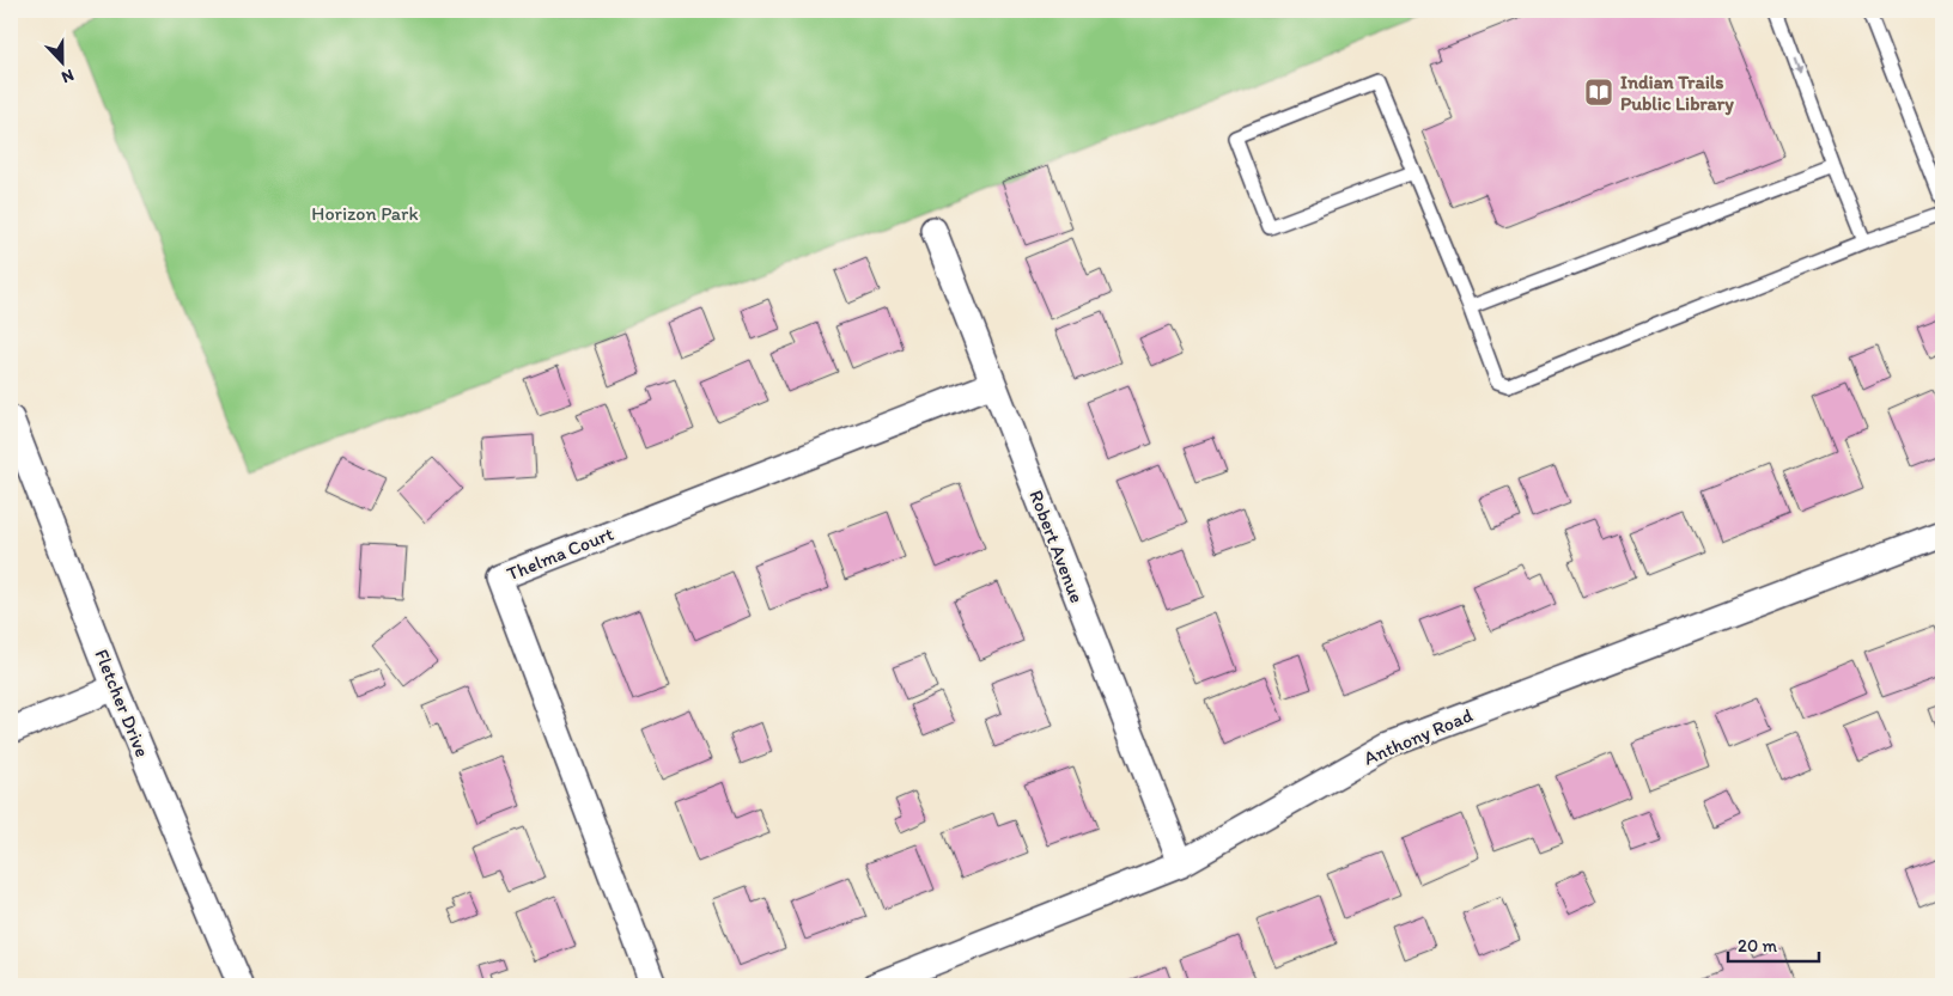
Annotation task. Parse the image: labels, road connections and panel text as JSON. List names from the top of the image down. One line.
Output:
{"streets":{"street":["Robert Avenue","Thelma Court","Fletcher Drive","Anthony Road"]},"crossings":[["Robert Avenue","Thelma Court"],["Robert Avenue","Anthony Road"]],"parks":["Horizon Park"],"places":{"library":["Indian Trails Public Library"]},"scale_bar":"20 m","north":"bottom"}
